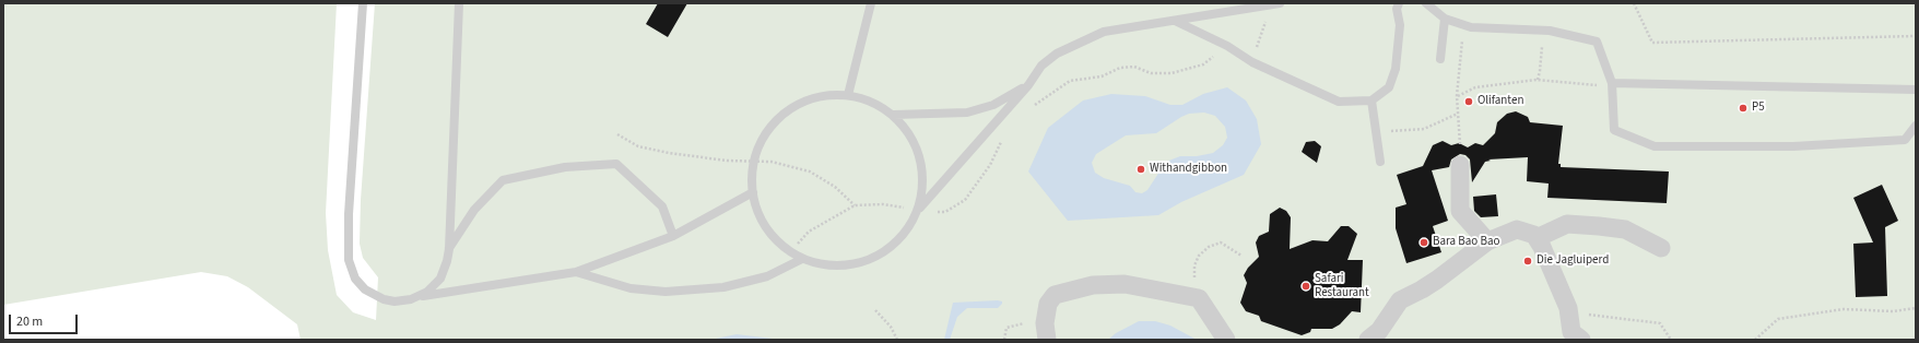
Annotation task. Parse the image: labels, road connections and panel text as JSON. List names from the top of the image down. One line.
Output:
{"places":["Olifanten","P5","Withandgibbon","Bara Bao Bao","Die Jagluiperd","Safari Restaurant"],"scale_bar":"20 m"}
